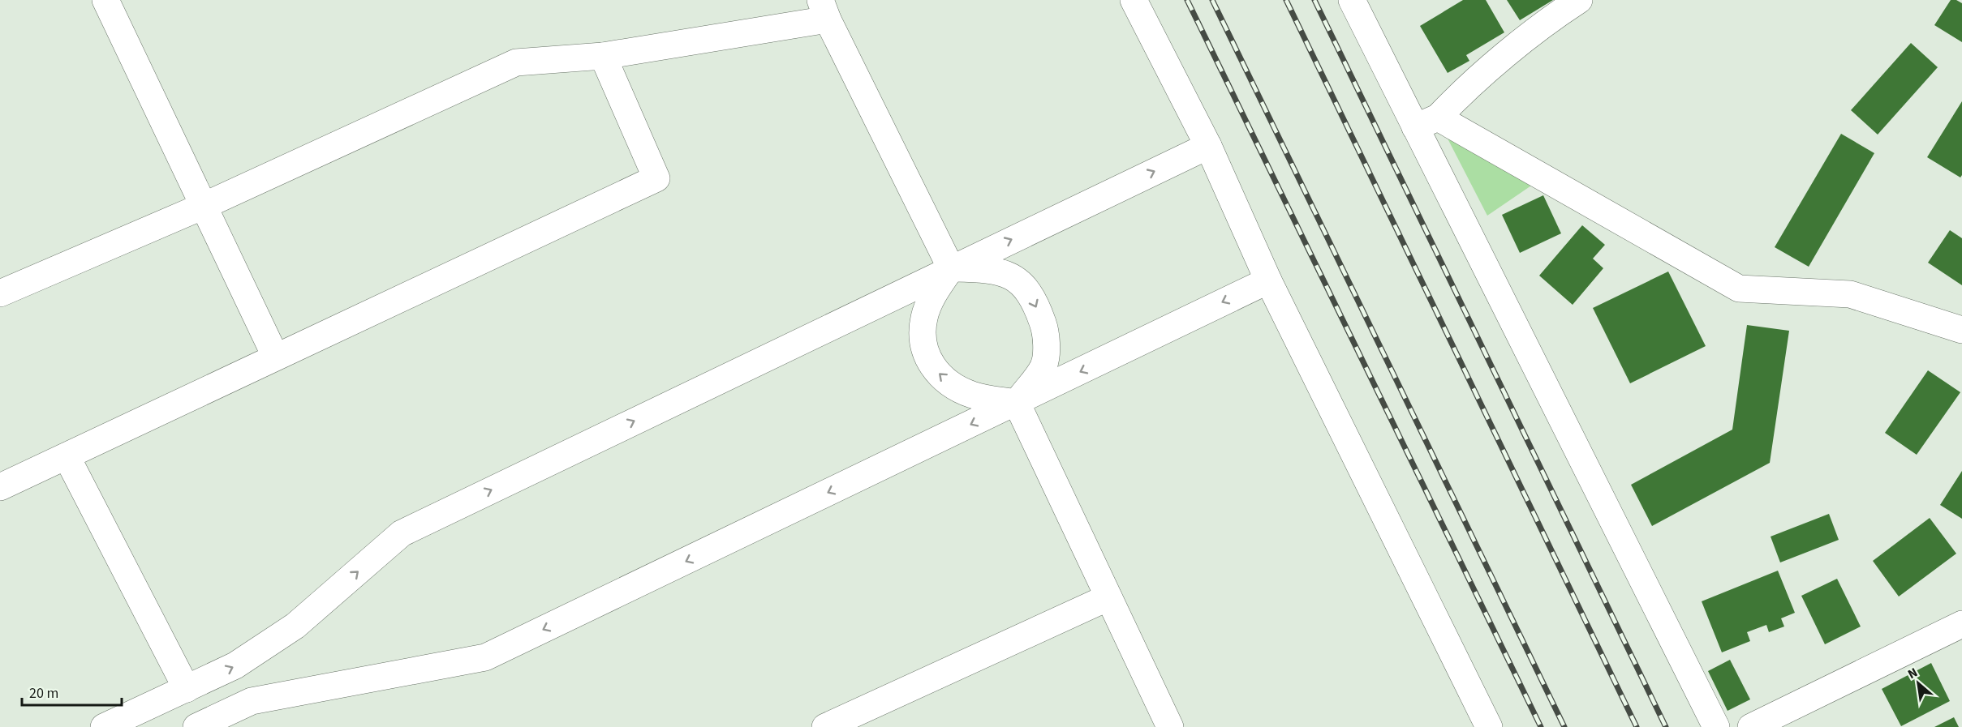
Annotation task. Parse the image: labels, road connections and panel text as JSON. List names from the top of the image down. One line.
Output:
{"scale_bar":"20 m","north":"top left"}
